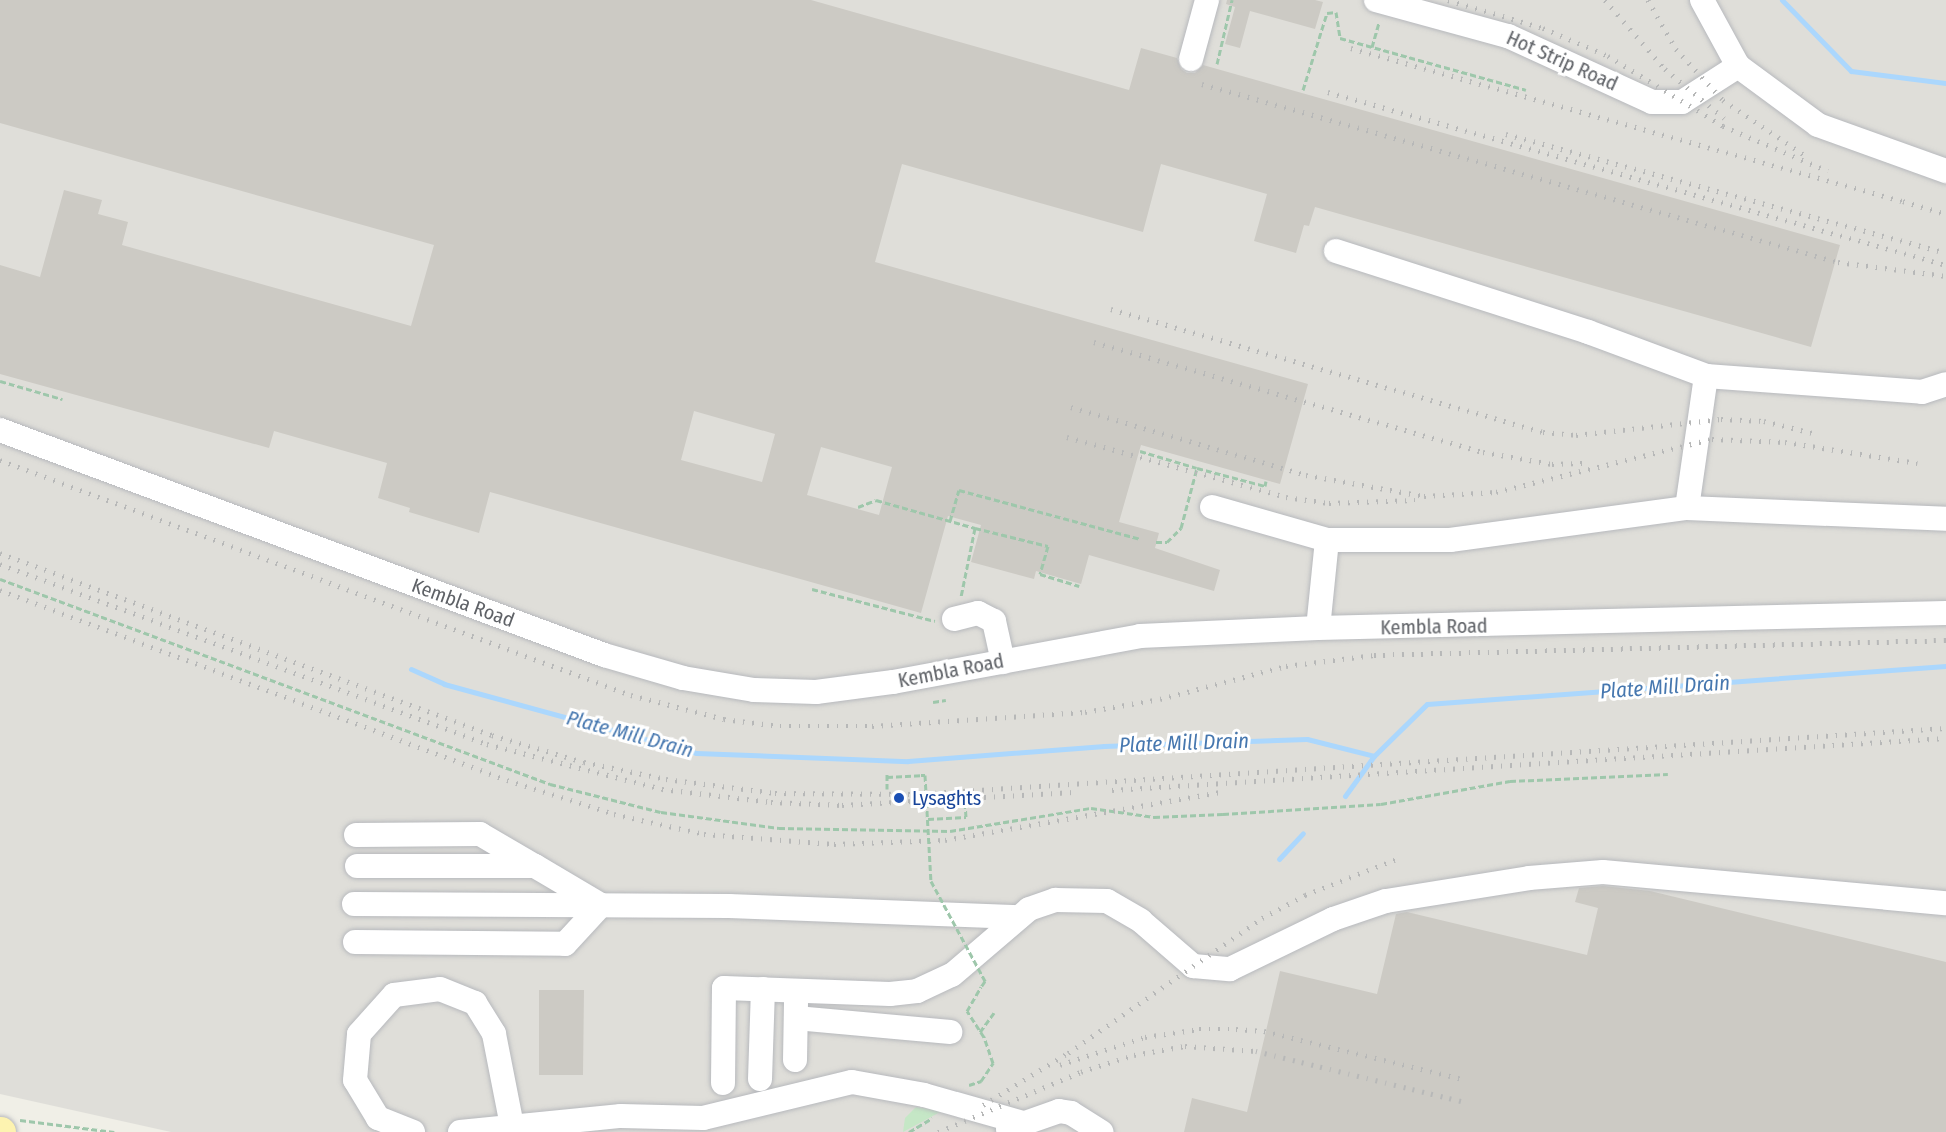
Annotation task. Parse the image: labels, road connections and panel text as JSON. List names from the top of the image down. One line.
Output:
{"streets":{"street":["Hot Strip Road","Kembla Road"]},"water":["Plate Mill Drain"],"places":["Lysaghts"]}
